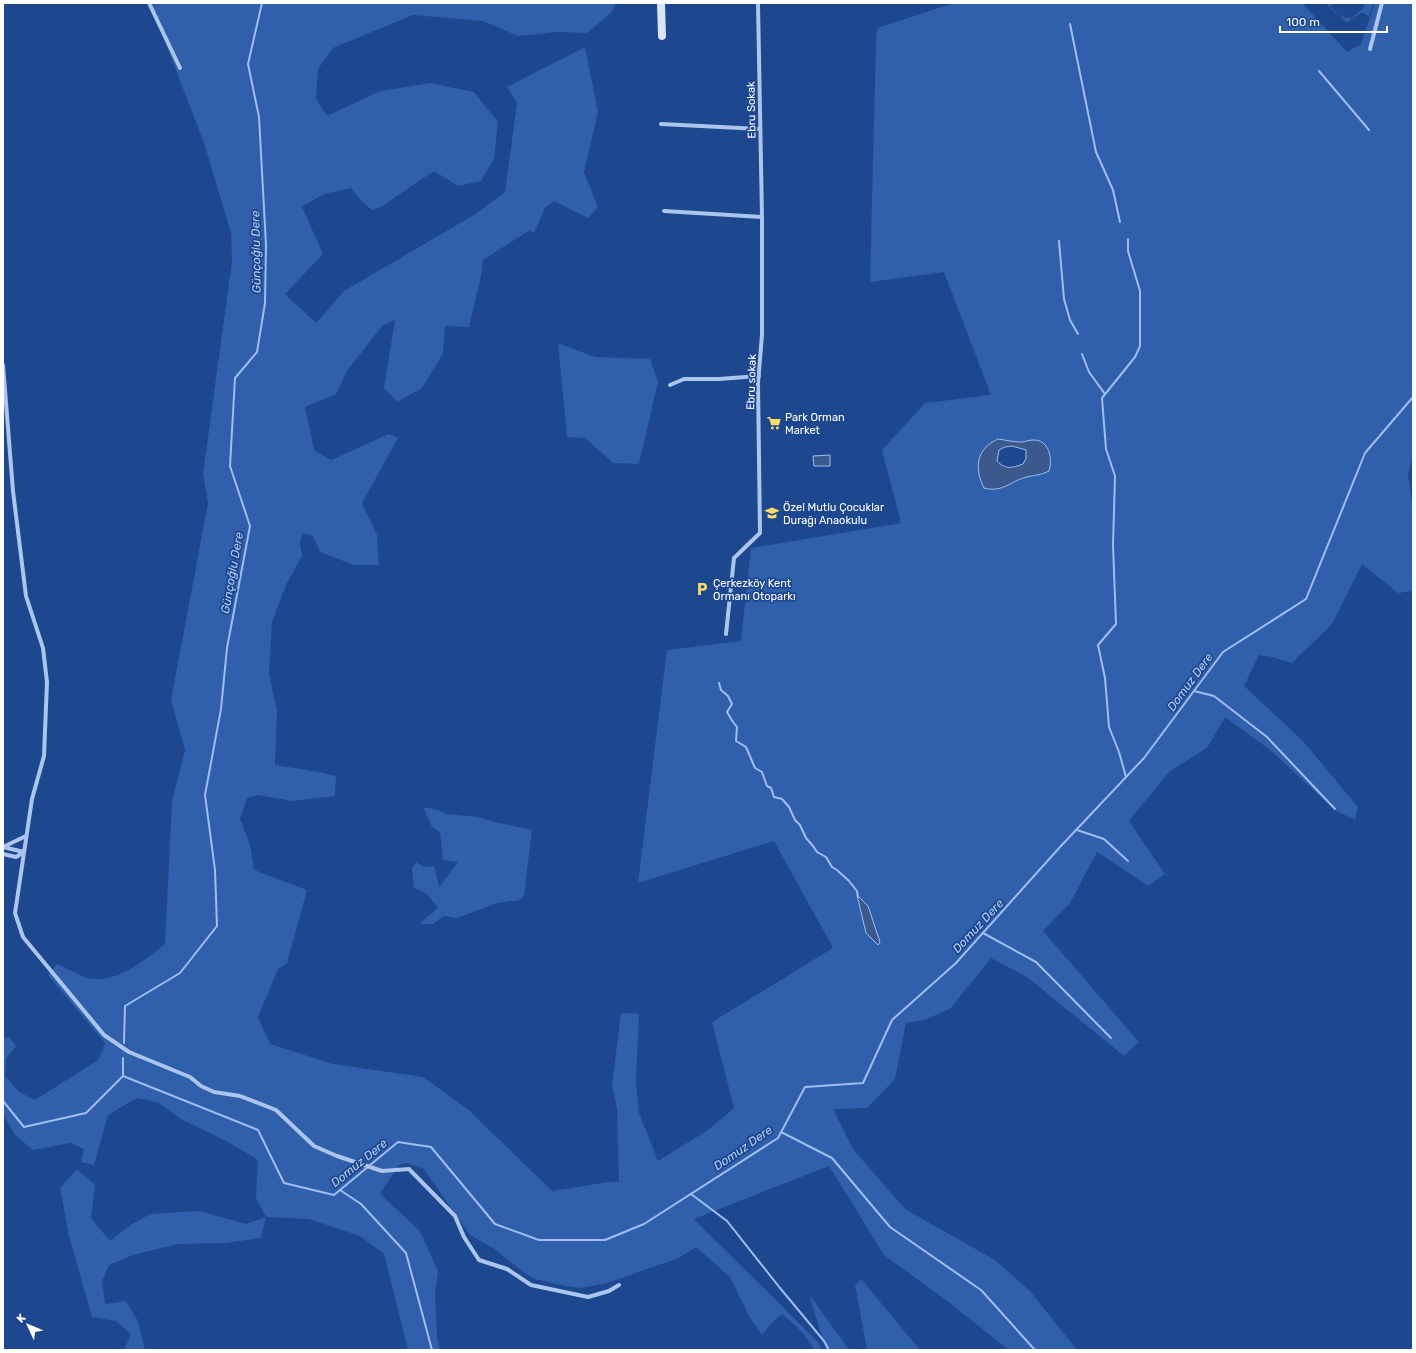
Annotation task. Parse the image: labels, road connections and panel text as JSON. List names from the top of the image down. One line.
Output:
{"streets":{"street":["Ebru Sokak","Ebru sokak"]},"crossings":[["Ebru Sokak","Ebru sokak"]],"water":["Günçoğlu Dere","Domuz Dere"],"places":{"supermarket":["Park Orman Market"],"school or university":["Özel Mutlu Çocuklar Durağı Anaokulu"],"parking":["Çerkezköy Kent Ormanı Otoparkı"]},"scale_bar":"100 m","north":"top left"}
